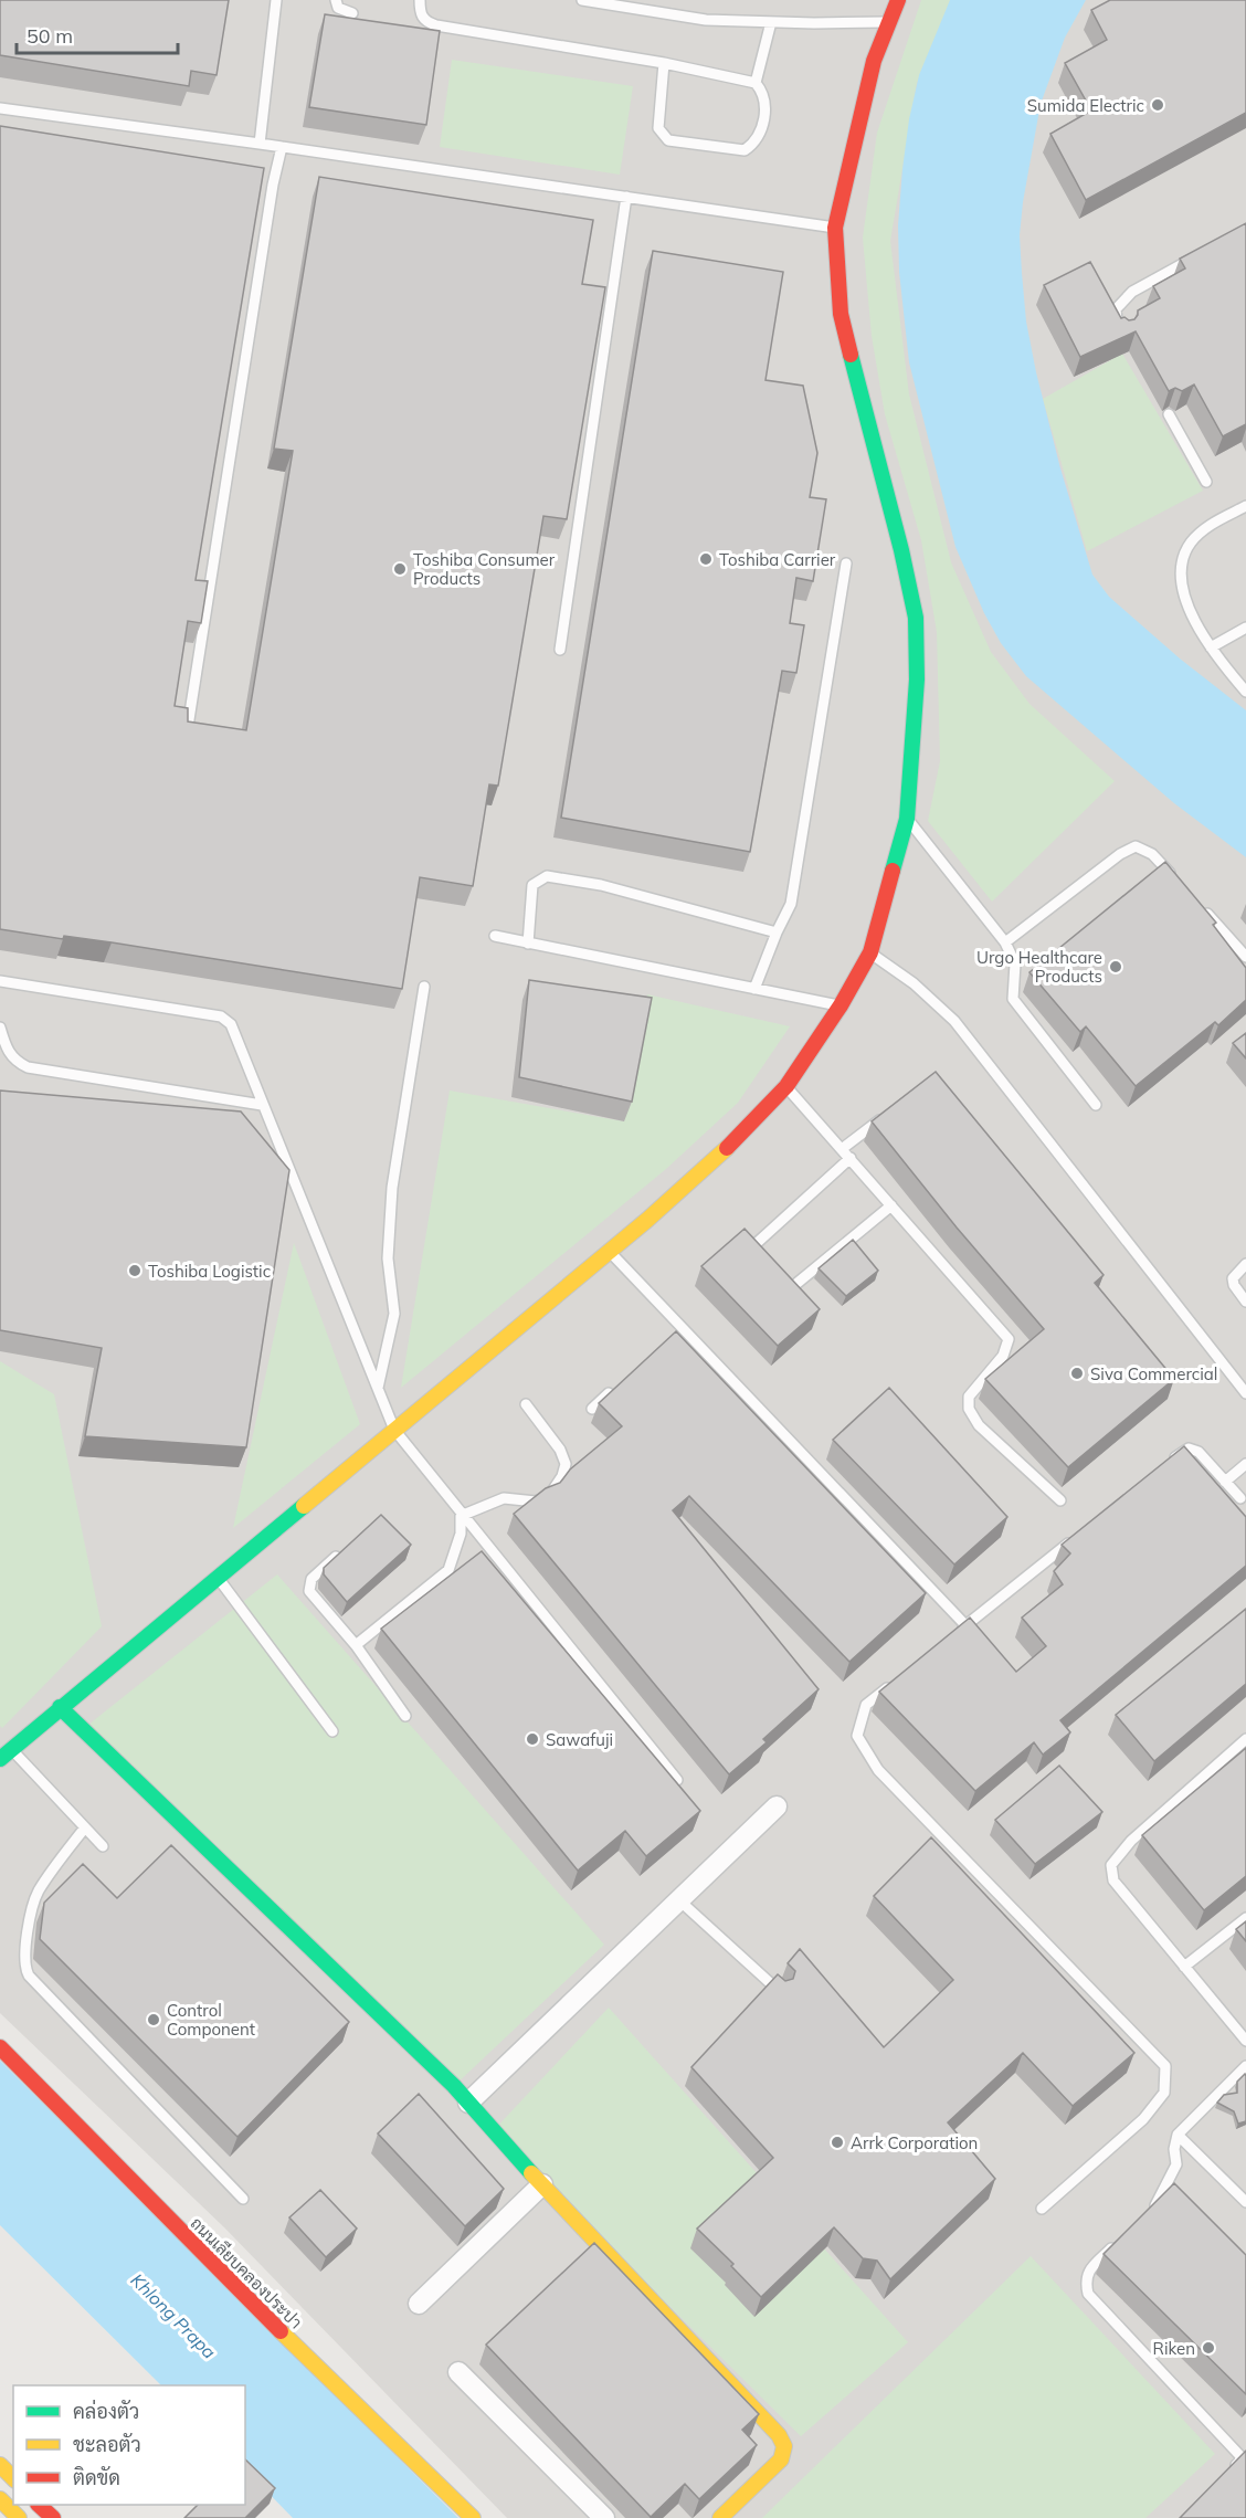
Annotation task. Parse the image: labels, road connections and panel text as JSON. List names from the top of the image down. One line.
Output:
{"streets":{"main road":["ถนนเลียบคลองประปา"]},"water":["Khlong Prapa"],"places":["Sumida Electric","Toshiba Carrier","Toshiba Consumer Products","Urgo Healthcare Products","Toshiba Logistic","Siva Commercial","Sawafuji","Control Component","Arrk Corporation","Riken"],"legend":["คล่องตัว","ชะลอตัว","ติดขัด"],"scale_bar":"50 m"}
